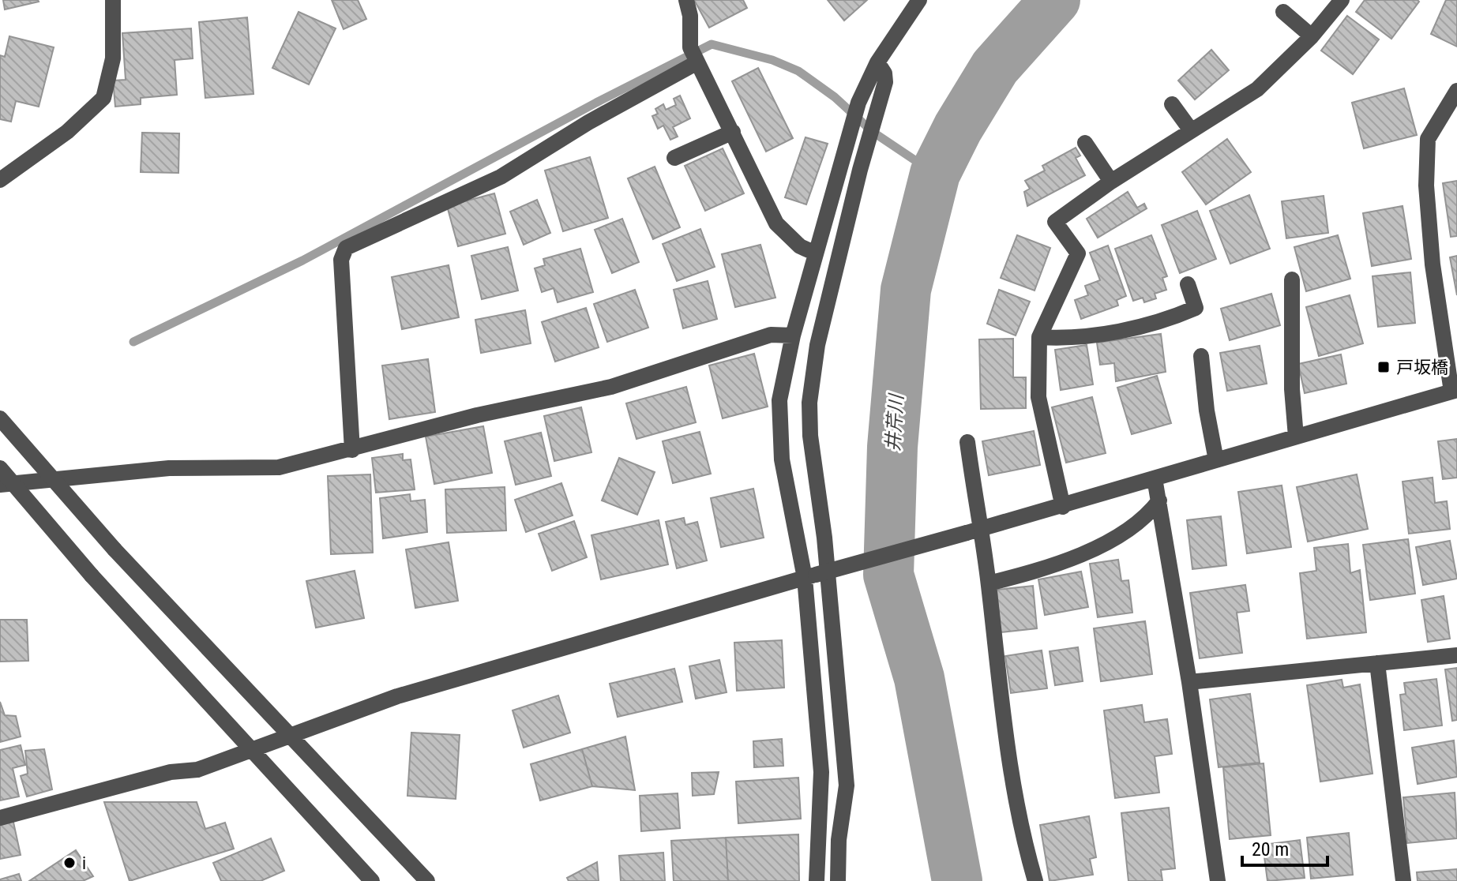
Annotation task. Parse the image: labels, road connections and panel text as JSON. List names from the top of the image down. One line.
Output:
{"water":["井芹川"],"places":{"transit":["戸坂橋"],"other":["i"]},"scale_bar":"20 m"}
